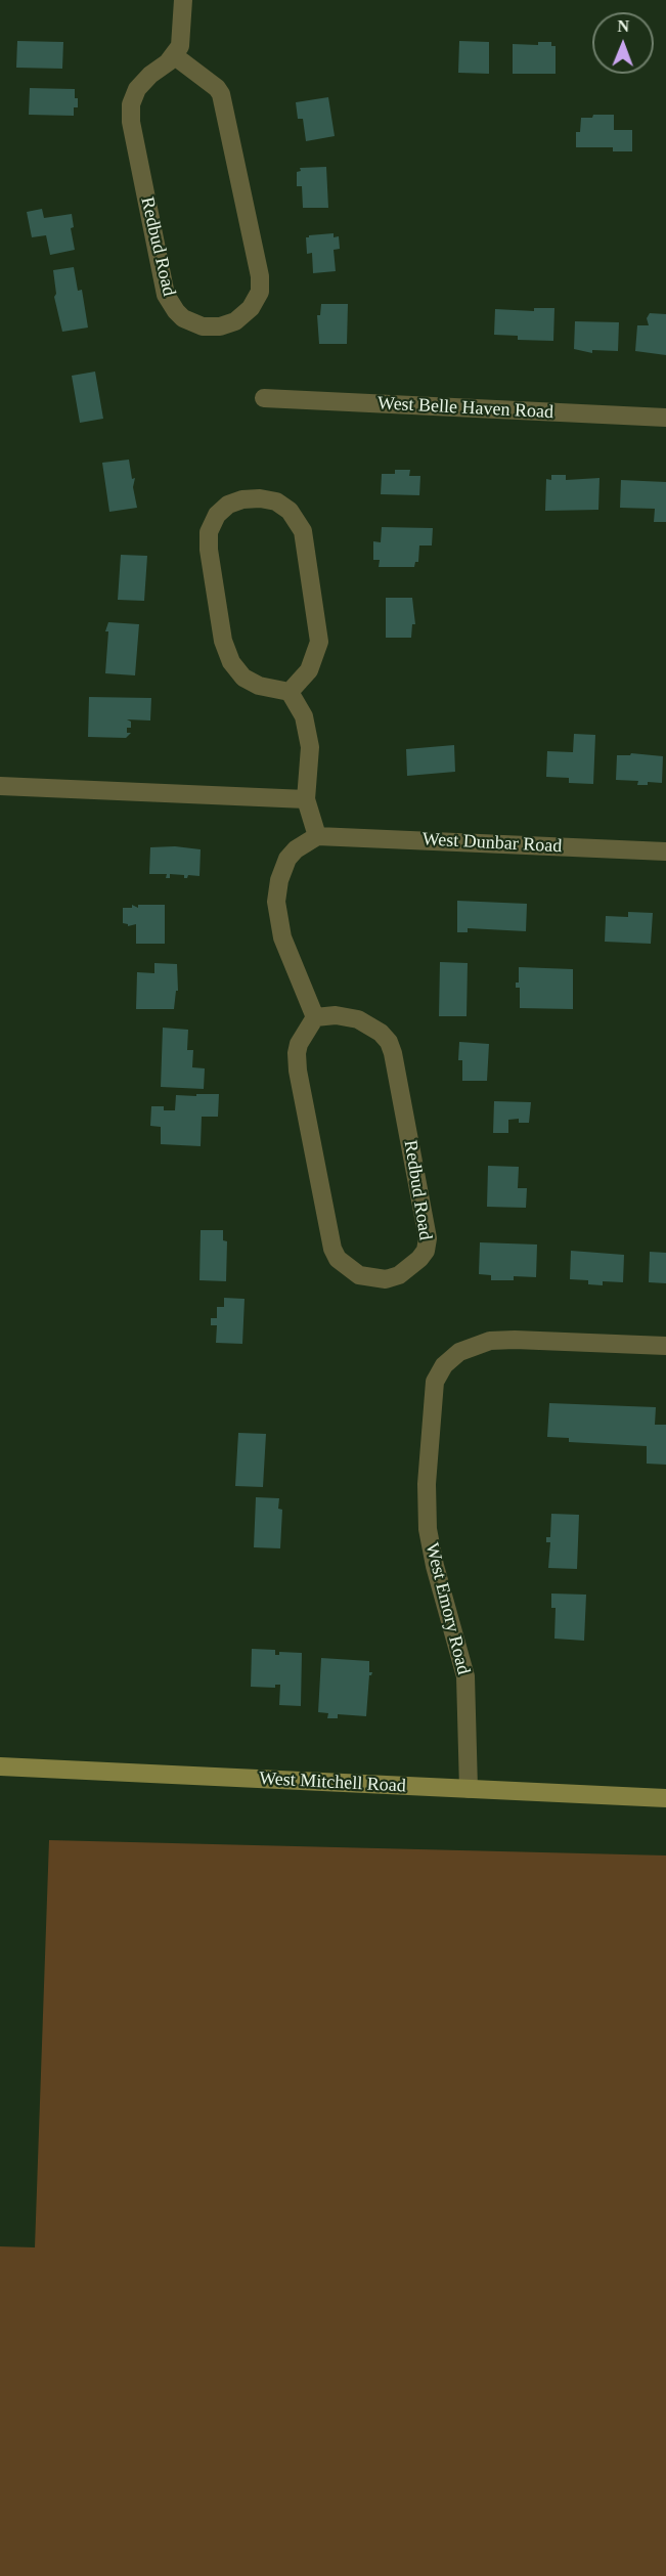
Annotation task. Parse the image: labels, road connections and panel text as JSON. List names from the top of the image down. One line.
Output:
{"streets":{"main road":["West Mitchell Road"],"street":["Redbud Road","West Belle Haven Road","West Dunbar Road","West Emory Road"]},"crossings":[["West Emory Road","West Mitchell Road"]],"north":"top"}
